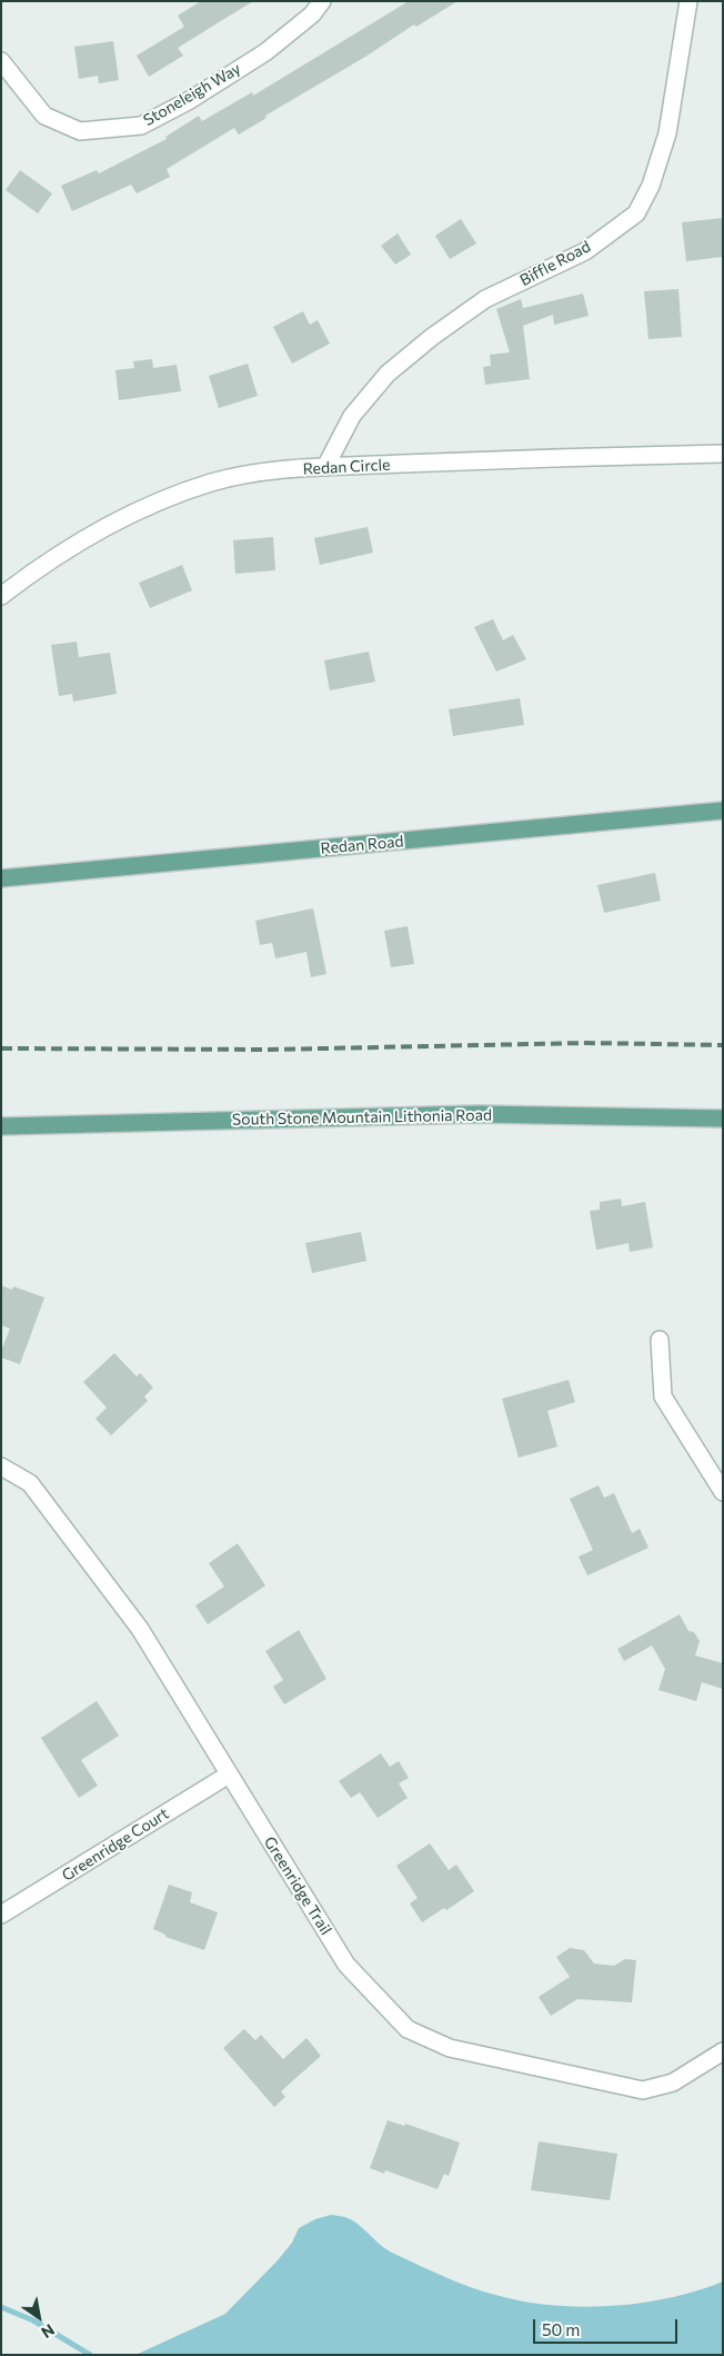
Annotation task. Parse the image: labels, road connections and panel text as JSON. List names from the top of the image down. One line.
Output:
{"streets":{"main road":["Redan Road","South Stone Mountain Lithonia Road"],"street":["Stoneleigh Way","Biffle Road","Redan Circle","Greenridge Court","Greenridge Trail"]},"crossings":[["Biffle Road","Redan Circle"],["Greenridge Court","Greenridge Trail"]],"scale_bar":"50 m","north":"bottom right"}
